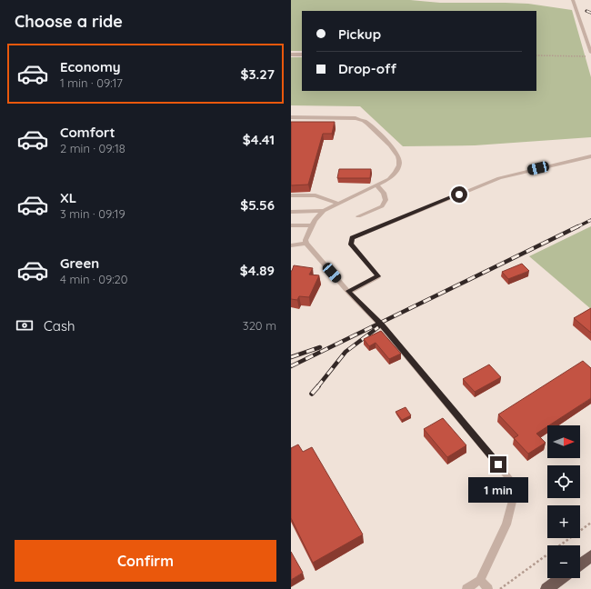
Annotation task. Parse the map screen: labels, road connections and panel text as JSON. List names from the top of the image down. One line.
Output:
{"north":"right","page":{"heading":"Choose a ride","banner":["Pickup","Drop-off"],"list":[{"name":"Economy","note":"1 min · 09:17","value":"$3.27"},{"name":"Comfort","note":"2 min · 09:18","value":"$4.41"},{"name":"XL","note":"3 min · 09:19","value":"$5.56"},{"name":"Green","note":"4 min · 09:20","value":"$4.89"}],"pay":["Cash","320 m"],"map_buttons":["+","−"],"bubble":"1 min","buttons":"Confirm"}}
